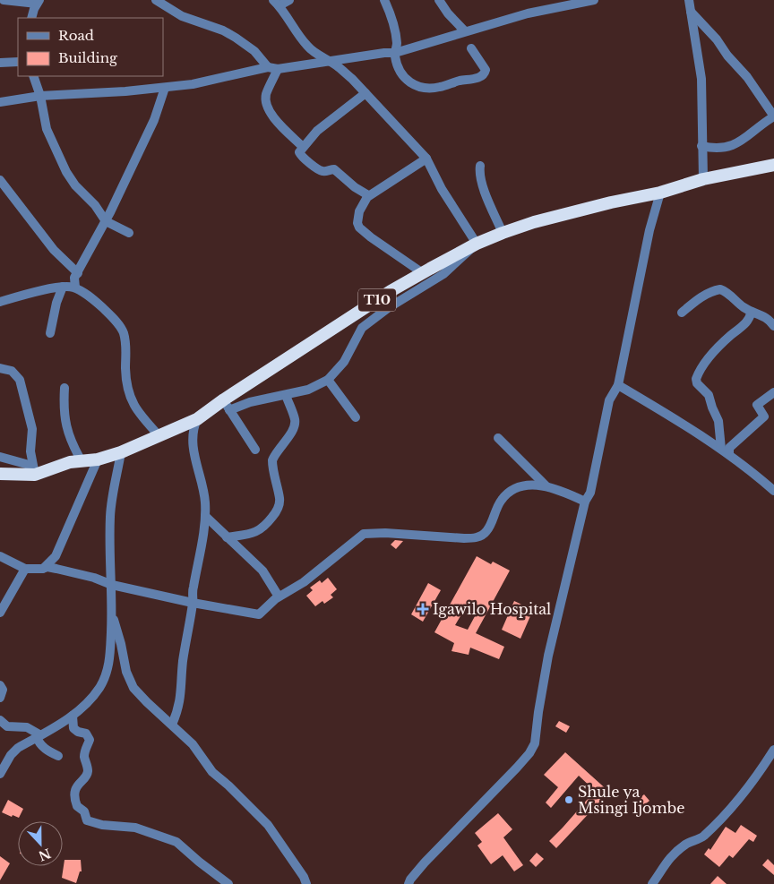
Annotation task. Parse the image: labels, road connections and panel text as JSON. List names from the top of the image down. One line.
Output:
{"streets":{"highway":["T10"]},"places":{"health":["Igawilo Hospital"],"other":["Shule ya Msingi Ijombe"]},"legend":["Road","Building"],"north":"bottom"}
